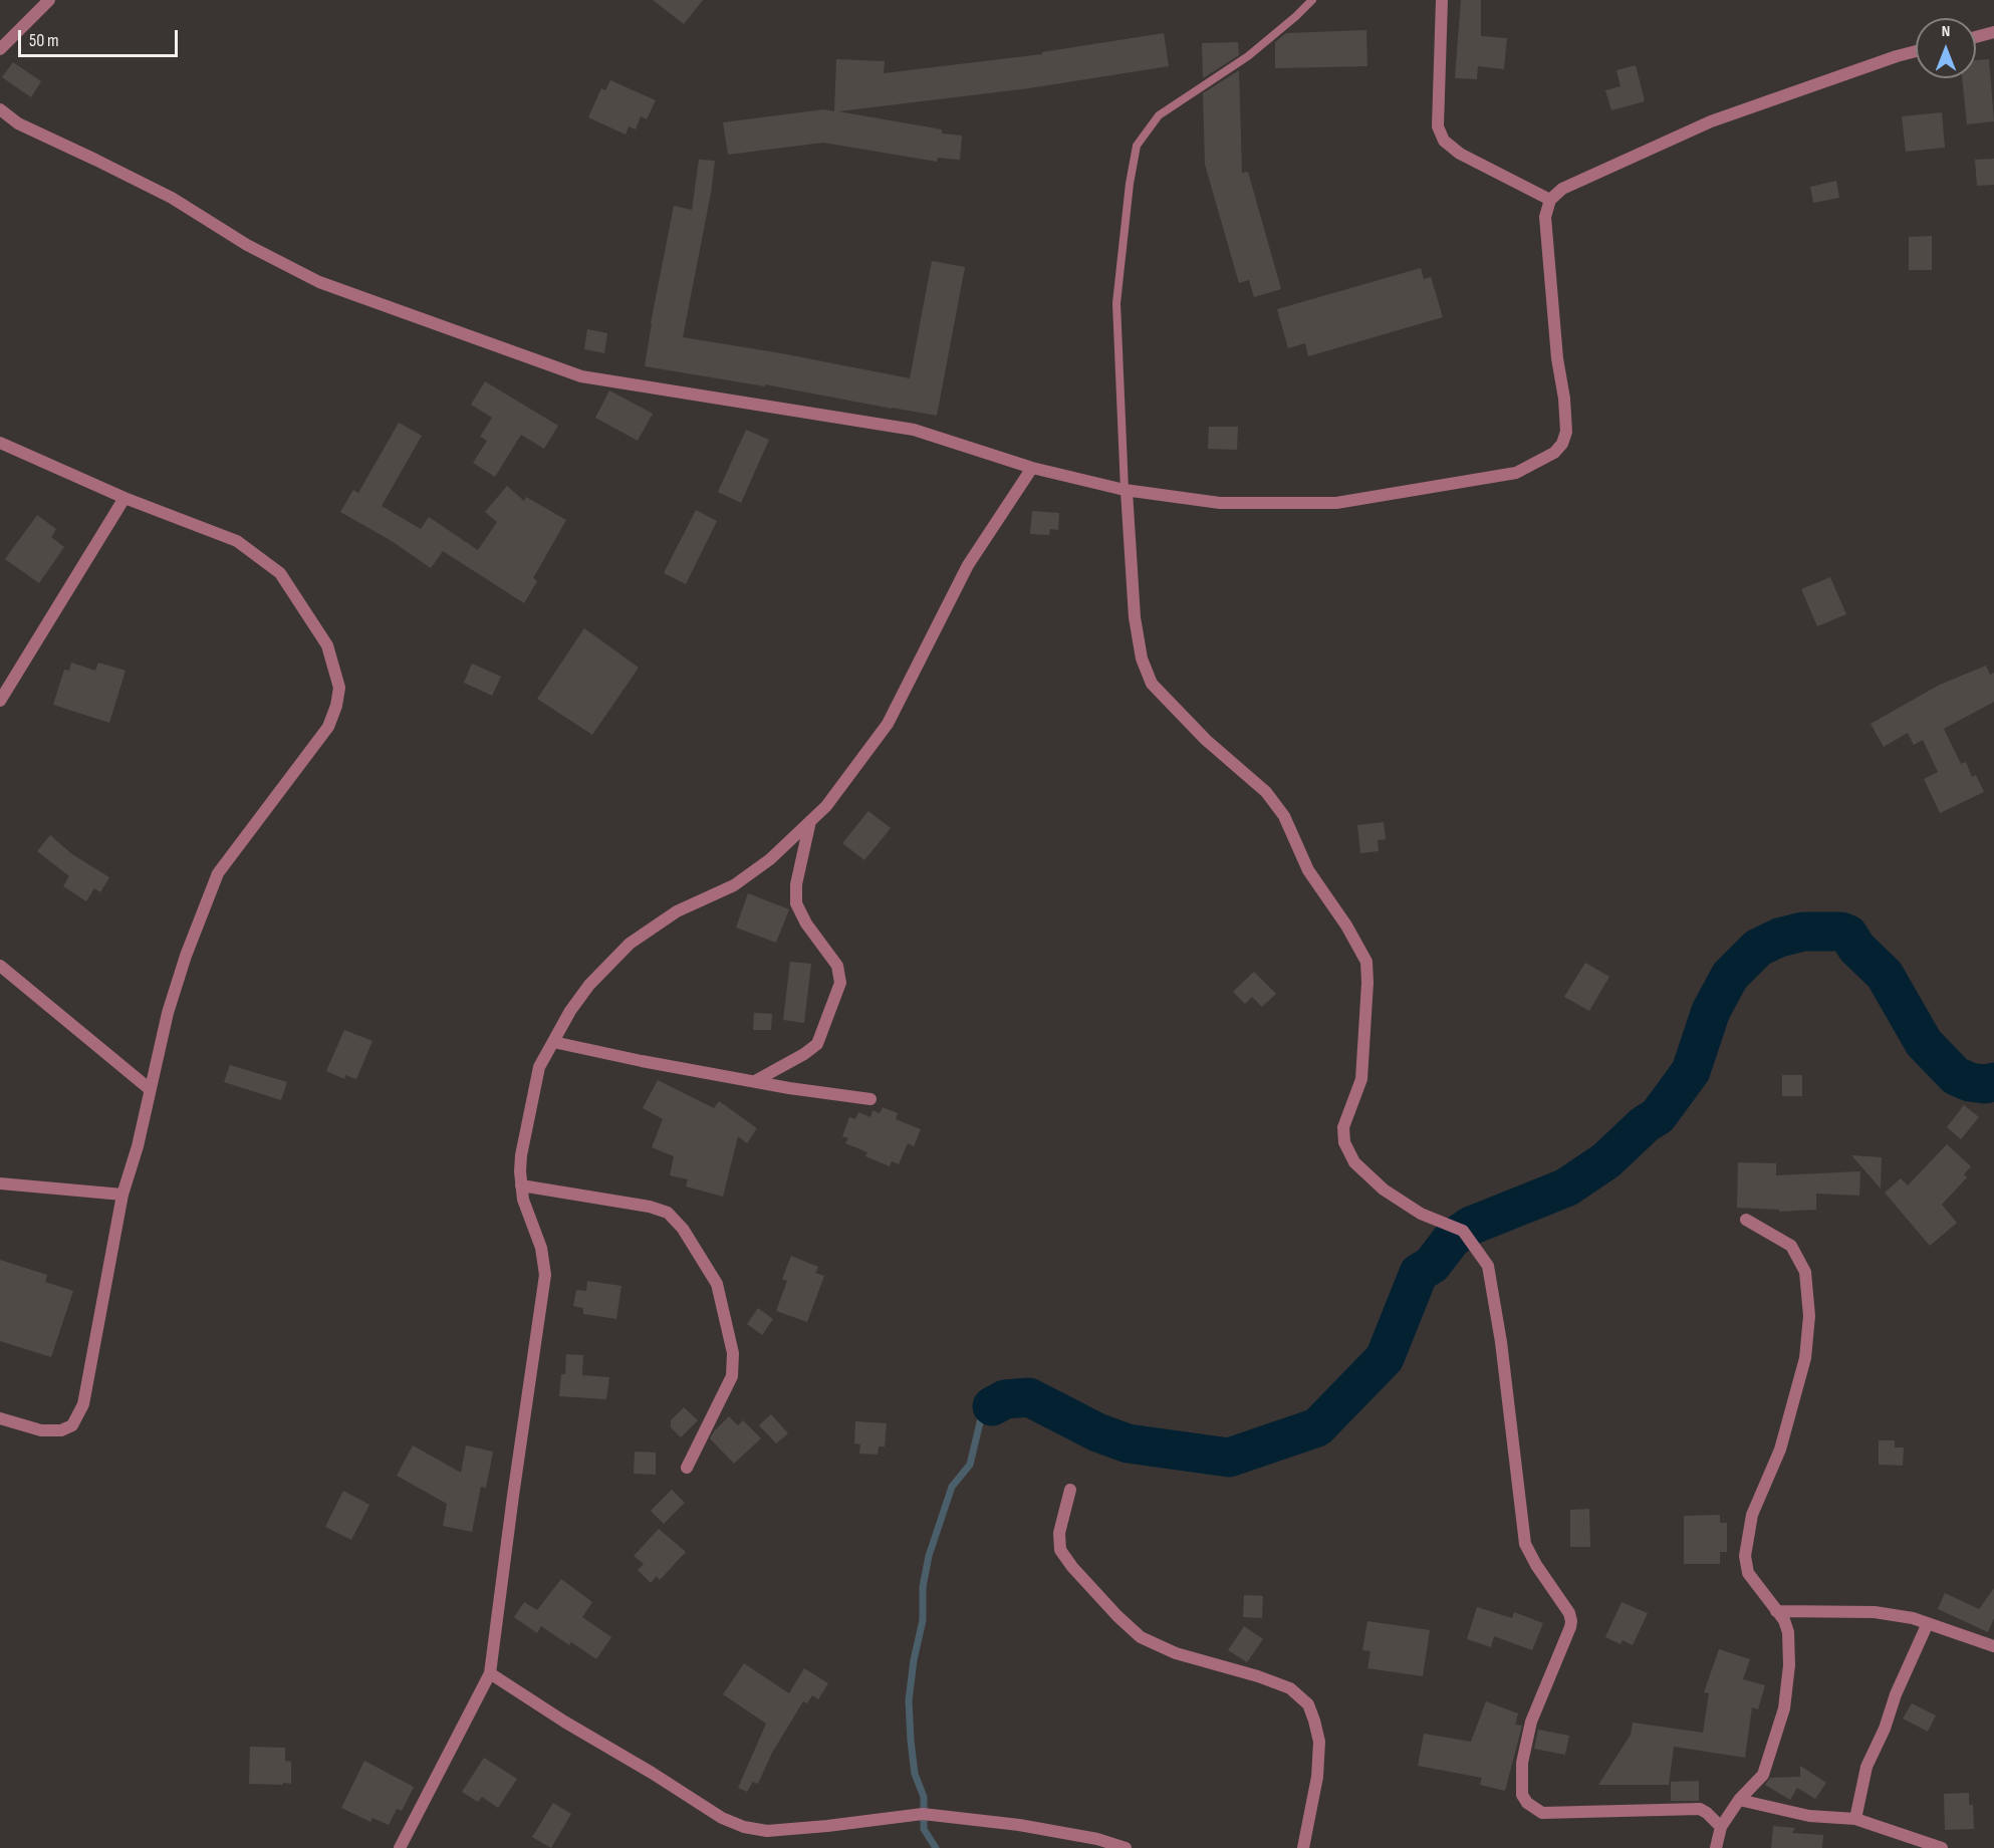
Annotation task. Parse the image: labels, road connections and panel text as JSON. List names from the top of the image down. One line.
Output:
{"scale_bar":"50 m","north":"top"}
